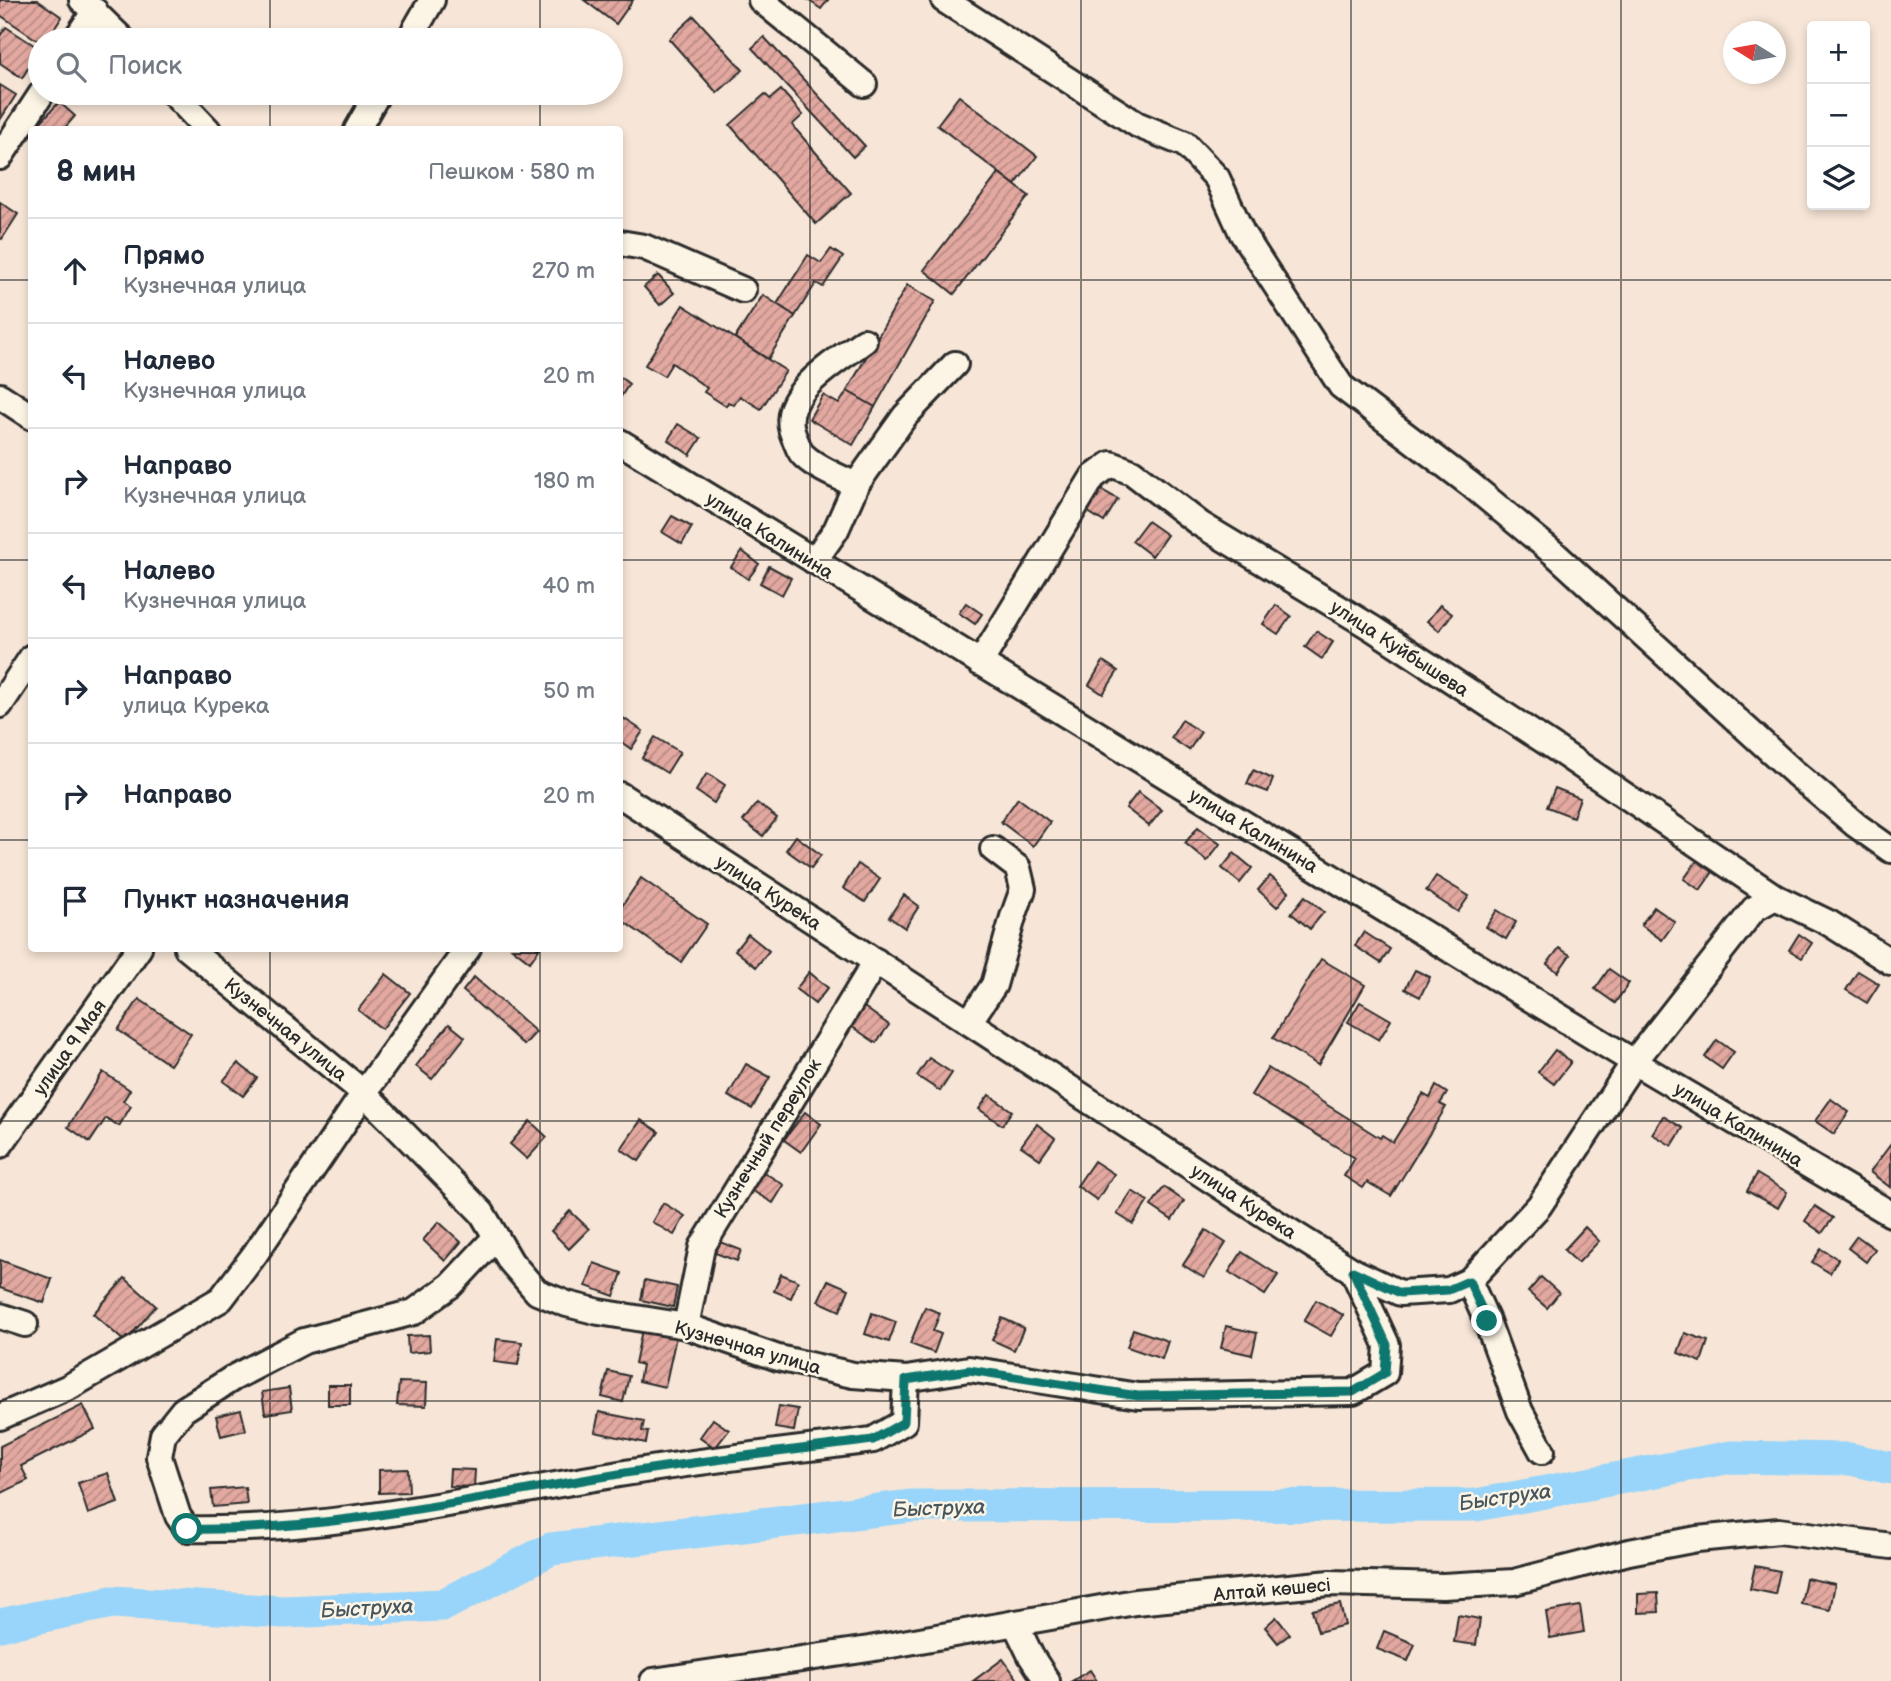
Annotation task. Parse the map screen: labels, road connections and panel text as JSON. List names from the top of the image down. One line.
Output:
{"streets":{"street":["улица Калинина","улица Куйбышева","улица Курека","Кузнечная улица","улица 9 Мая","Кузнечный переулок","Алтай көшесі"]},"crossings":[["улица Калинина","улица Куйбышева"],["улица Курека","Кузнечная улица"],["улица Курека","Кузнечный переулок"],["Кузнечная улица","Кузнечный переулок"]],"water":["Быструха"],"north":"left","page":{"map_buttons":["+","−"],"search":"Поиск","heading":["8 мин","Пешком · 580 m"],"list":[["Прямо","Кузнечная улица","270 m"],["Налево","Кузнечная улица","20 m"],["Направо","Кузнечная улица","180 m"],["Налево","Кузнечная улица","40 m"],["Направо","улица Курека","50 m"],["Направо","20 m"],"Пункт назначения"]}}
